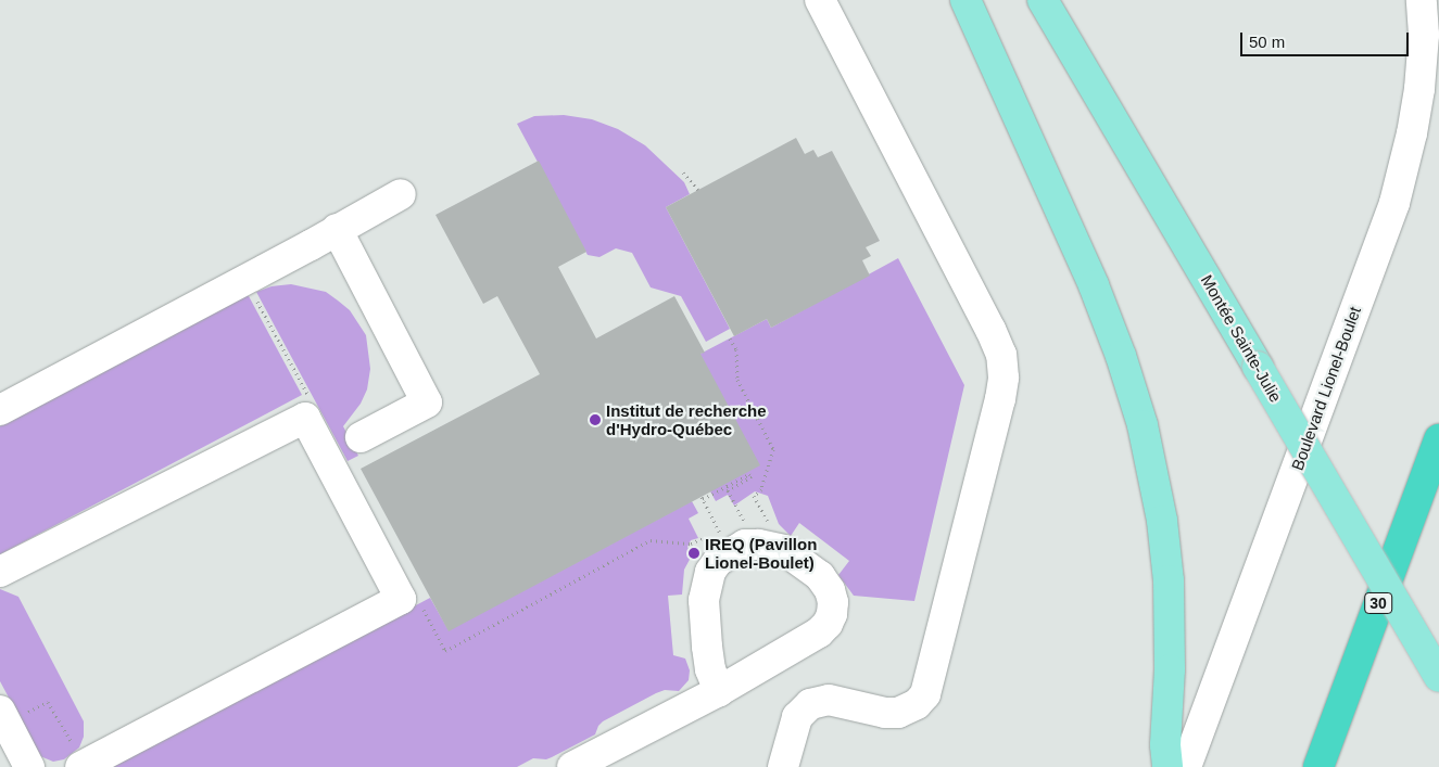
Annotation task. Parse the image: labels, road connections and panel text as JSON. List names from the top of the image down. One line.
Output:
{"streets":{"highway":["30"],"main road":["Montée Sainte-Julie"],"street":["Boulevard Lionel-Boulet"]},"places":["Institut de recherche d'Hydro-Québec","IREQ (Pavillon Lionel-Boulet)"],"scale_bar":"50 m"}
